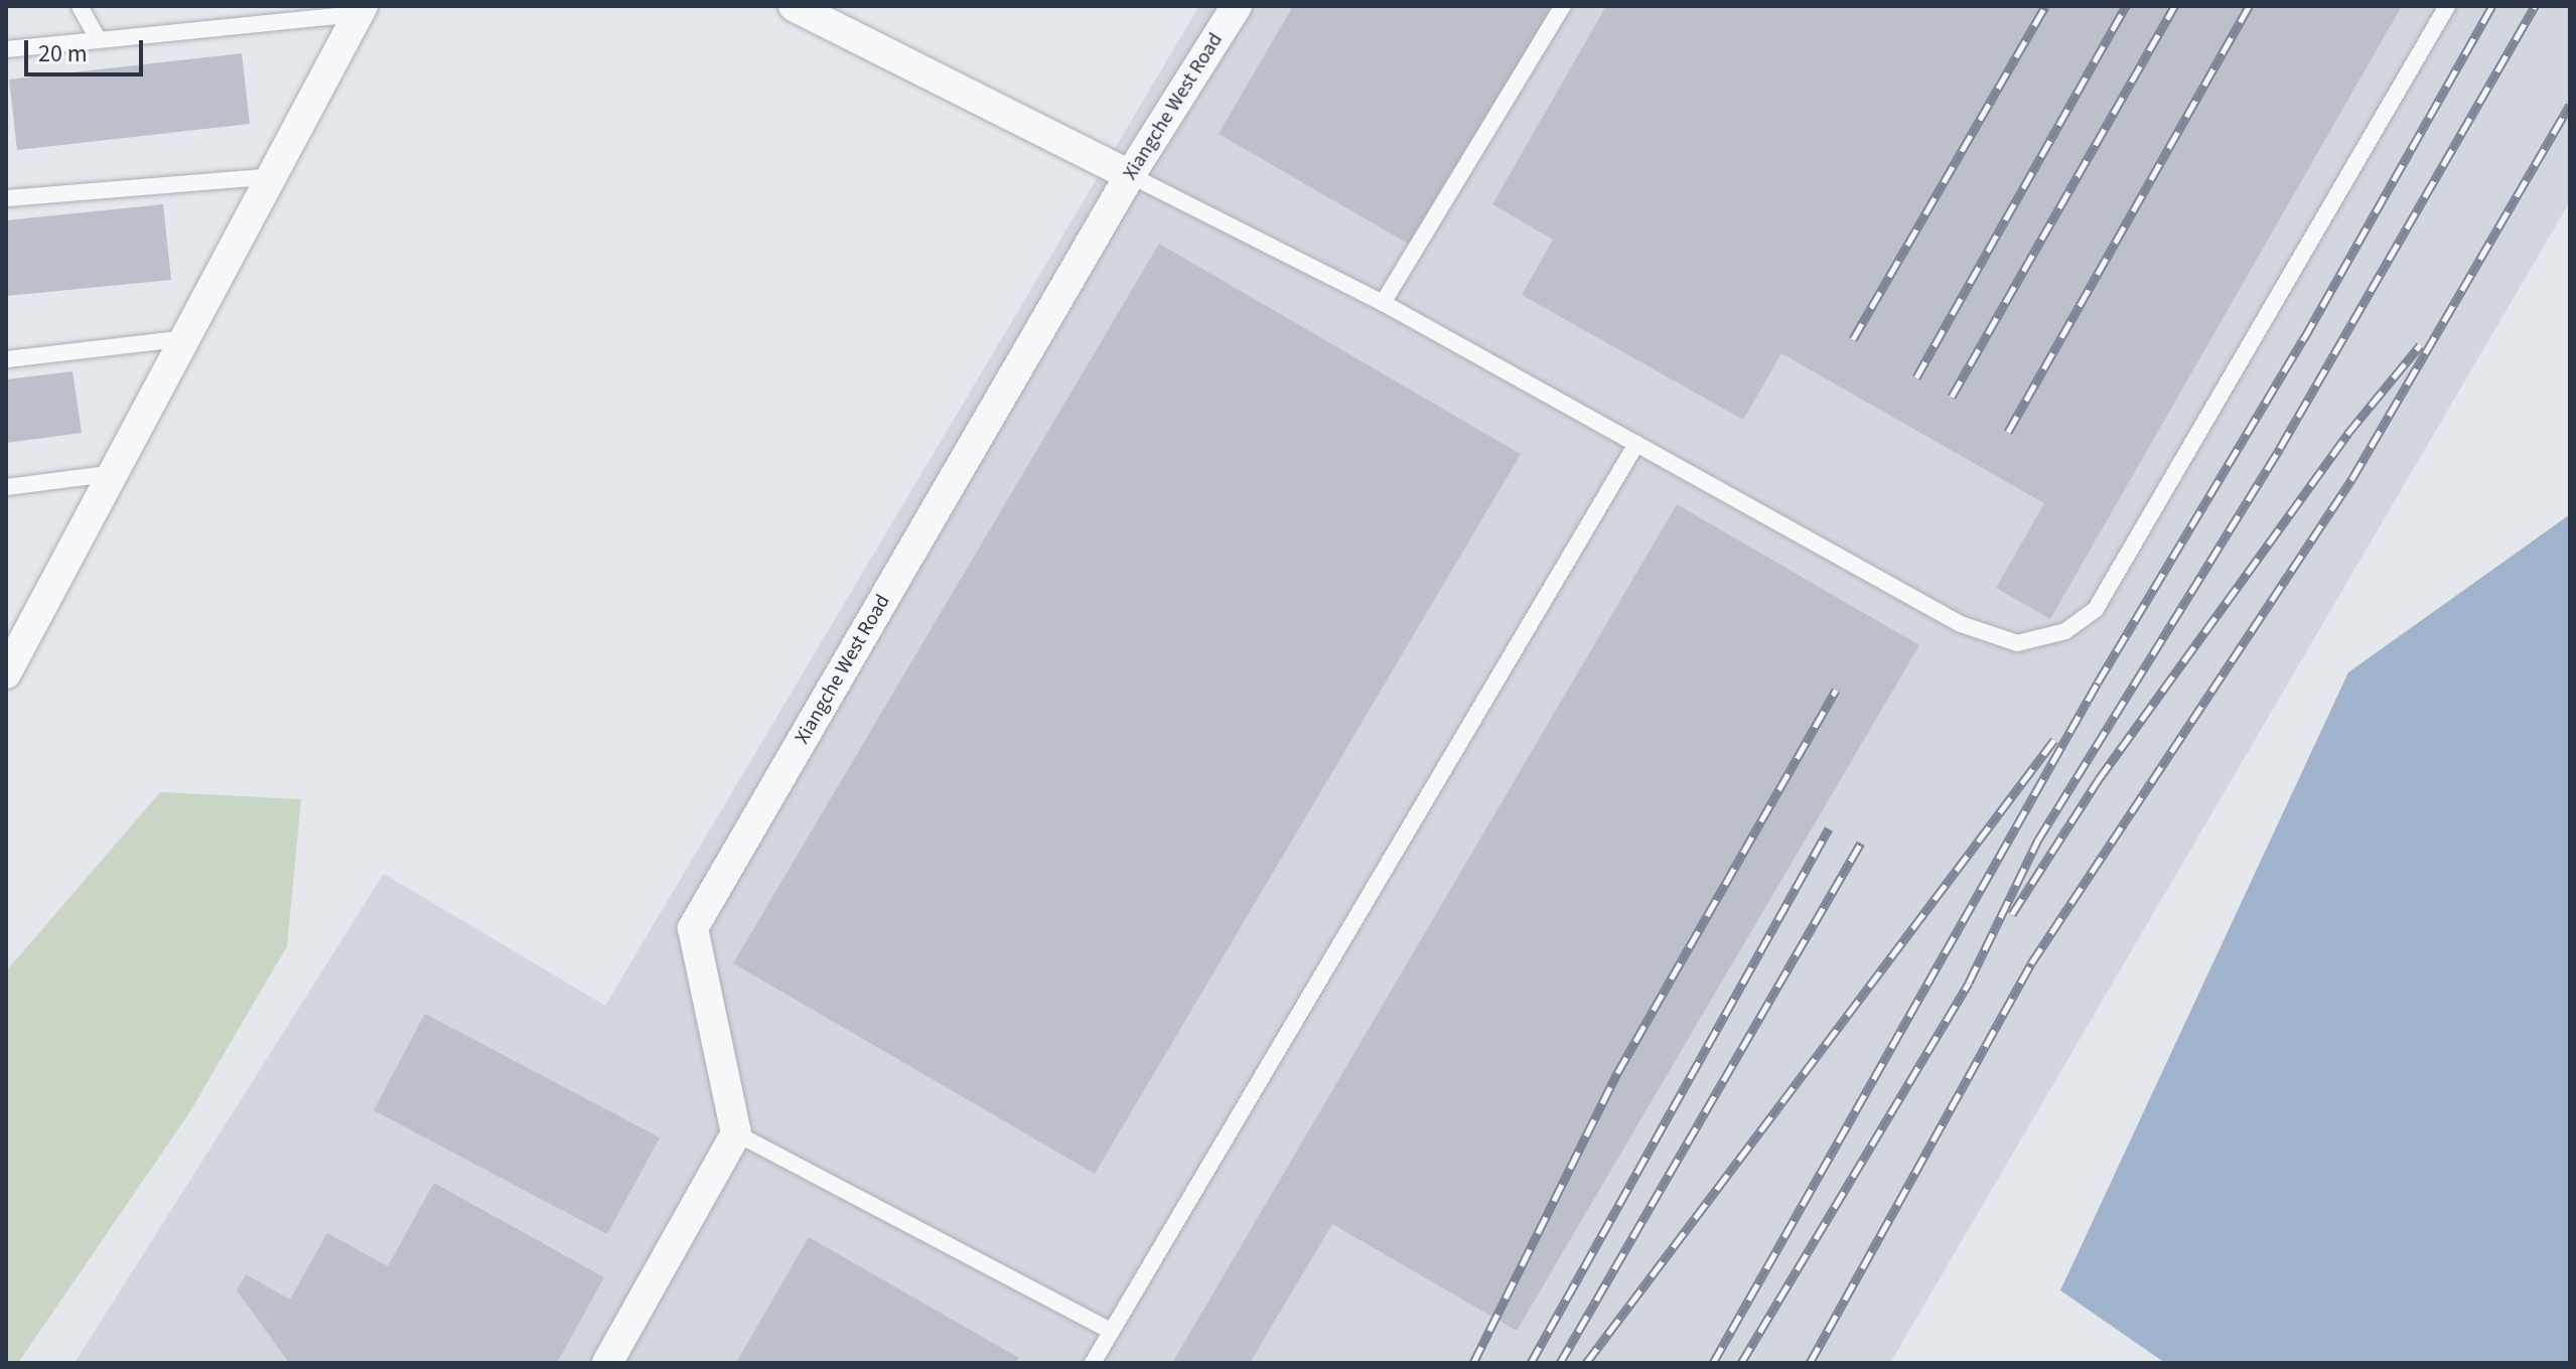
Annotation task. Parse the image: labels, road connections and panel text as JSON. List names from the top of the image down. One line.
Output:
{"streets":{"street":["Xiangche West Road"]},"scale_bar":"20 m"}
